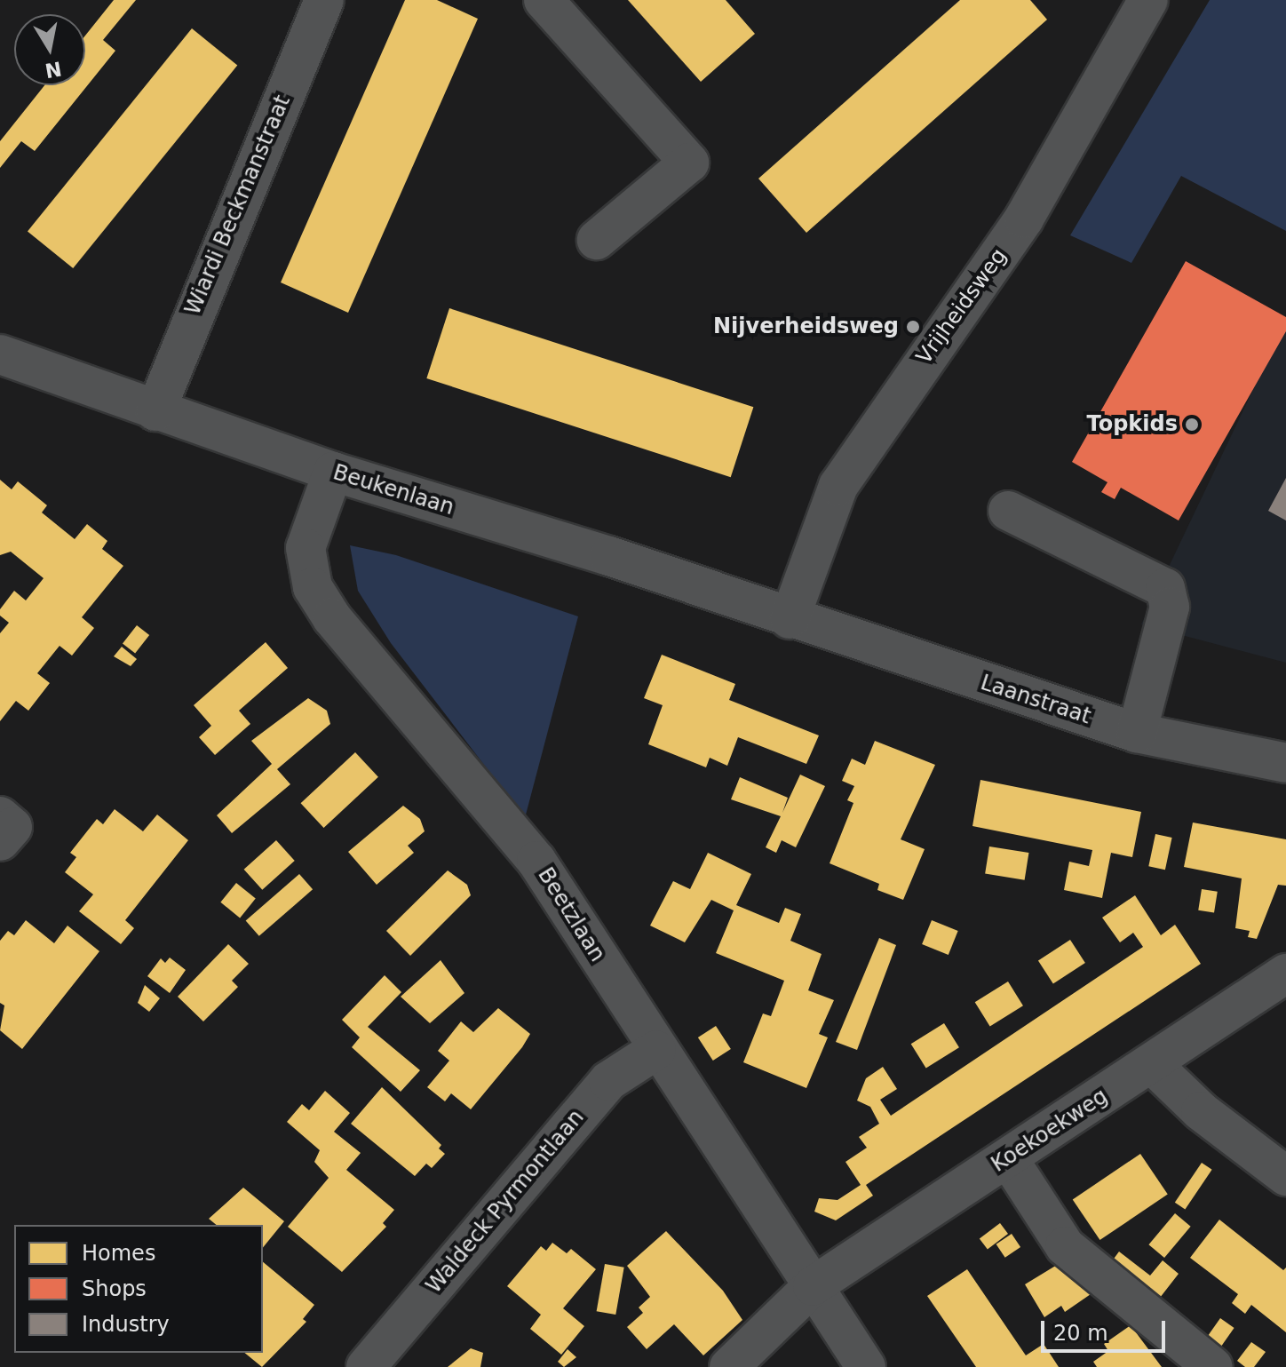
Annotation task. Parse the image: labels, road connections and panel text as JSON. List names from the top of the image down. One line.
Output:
{"streets":{"street":["Wiardi Beckmanstraat","Vrijheidsweg","Beukenlaan","Laanstraat","Beetzlaan","Koekoekweg","Waldeck Pyrmontlaan"]},"crossings":[["Wiardi Beckmanstraat","Beukenlaan"],["Vrijheidsweg","Beukenlaan"],["Vrijheidsweg","Laanstraat"],["Beukenlaan","Laanstraat"],["Beukenlaan","Beetzlaan"],["Beetzlaan","Koekoekweg"],["Beetzlaan","Waldeck Pyrmontlaan"]],"places":["Nijverheidsweg","Topkids"],"legend":["Homes","Shops","Industry"],"scale_bar":"20 m","north":"bottom"}
